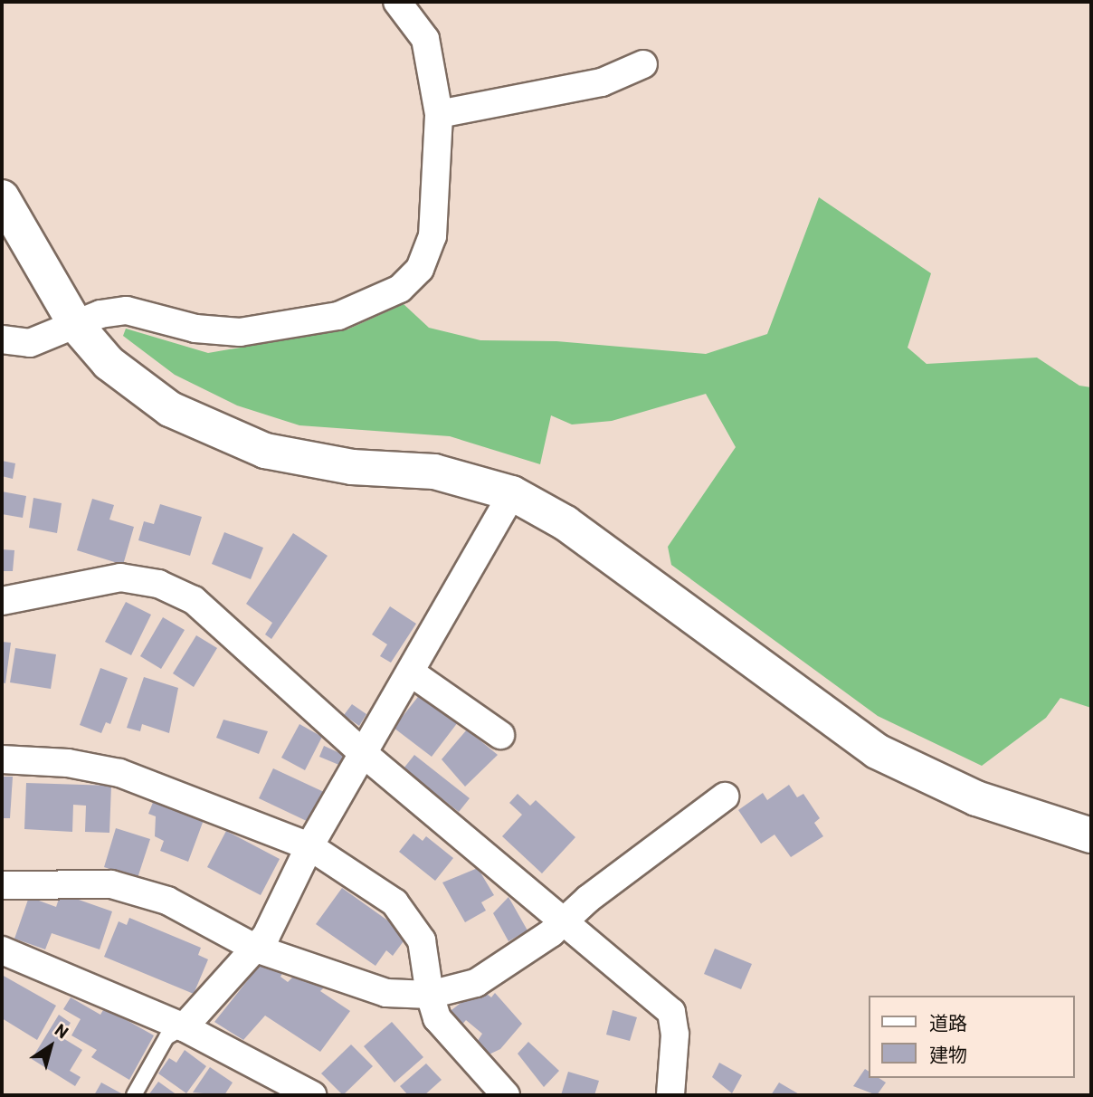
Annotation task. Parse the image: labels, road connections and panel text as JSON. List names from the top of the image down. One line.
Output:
{"legend":["道路","建物"],"north":"top right"}
